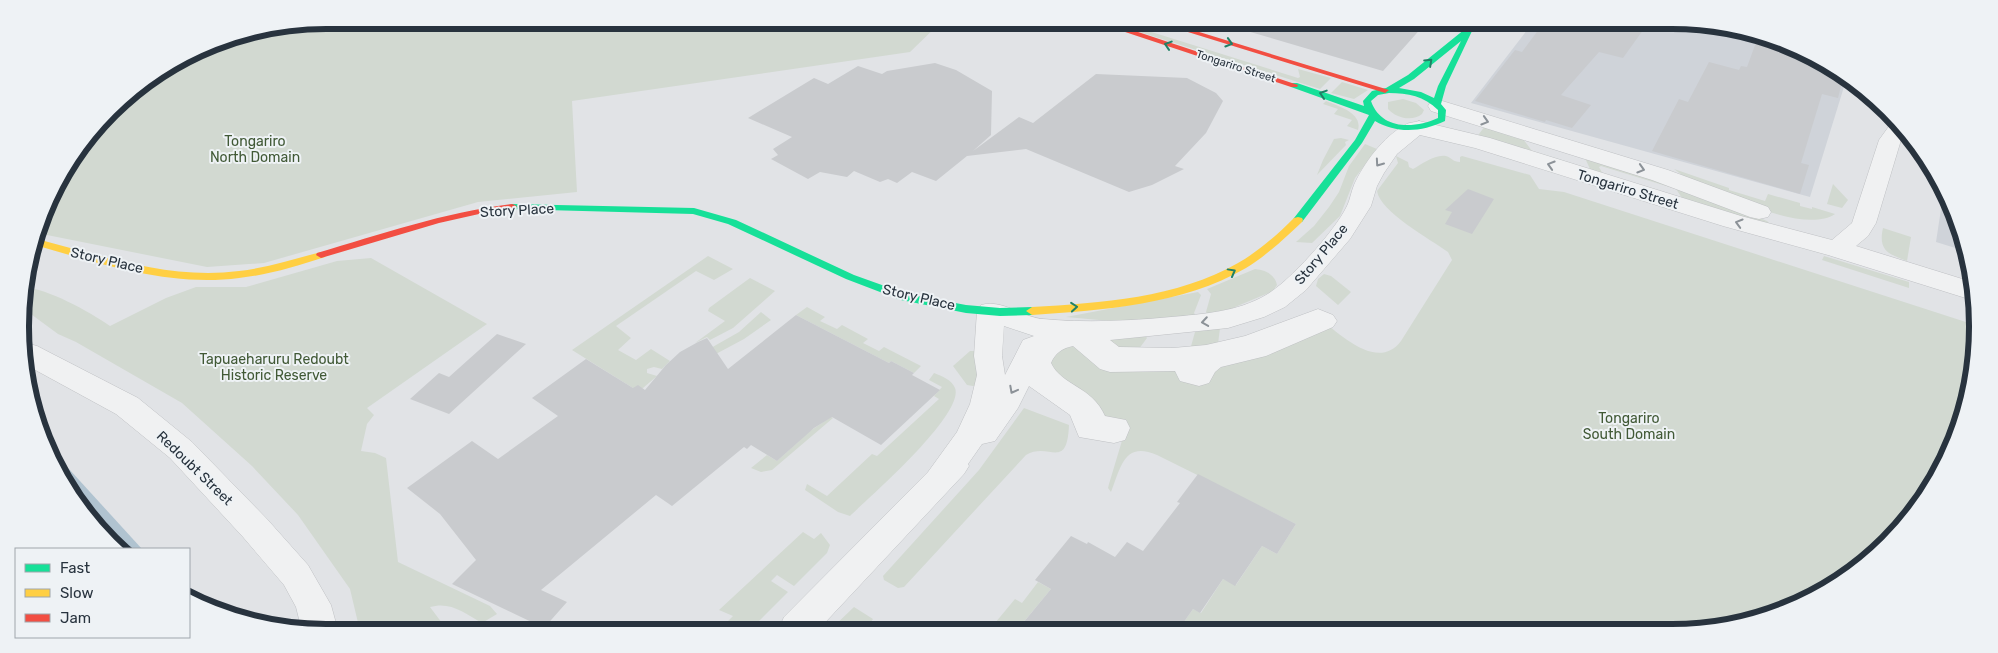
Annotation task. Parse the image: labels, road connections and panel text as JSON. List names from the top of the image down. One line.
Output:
{"streets":{"street":["Tongariro Street","Story Place","Redoubt Street"]},"crossings":[["Tongariro Street","Story Place"]],"parks":["Tongariro North Domain","Tapuaeharuru Redoubt Historic Reserve","Tongariro South Domain"],"legend":["Fast","Slow","Jam"]}
